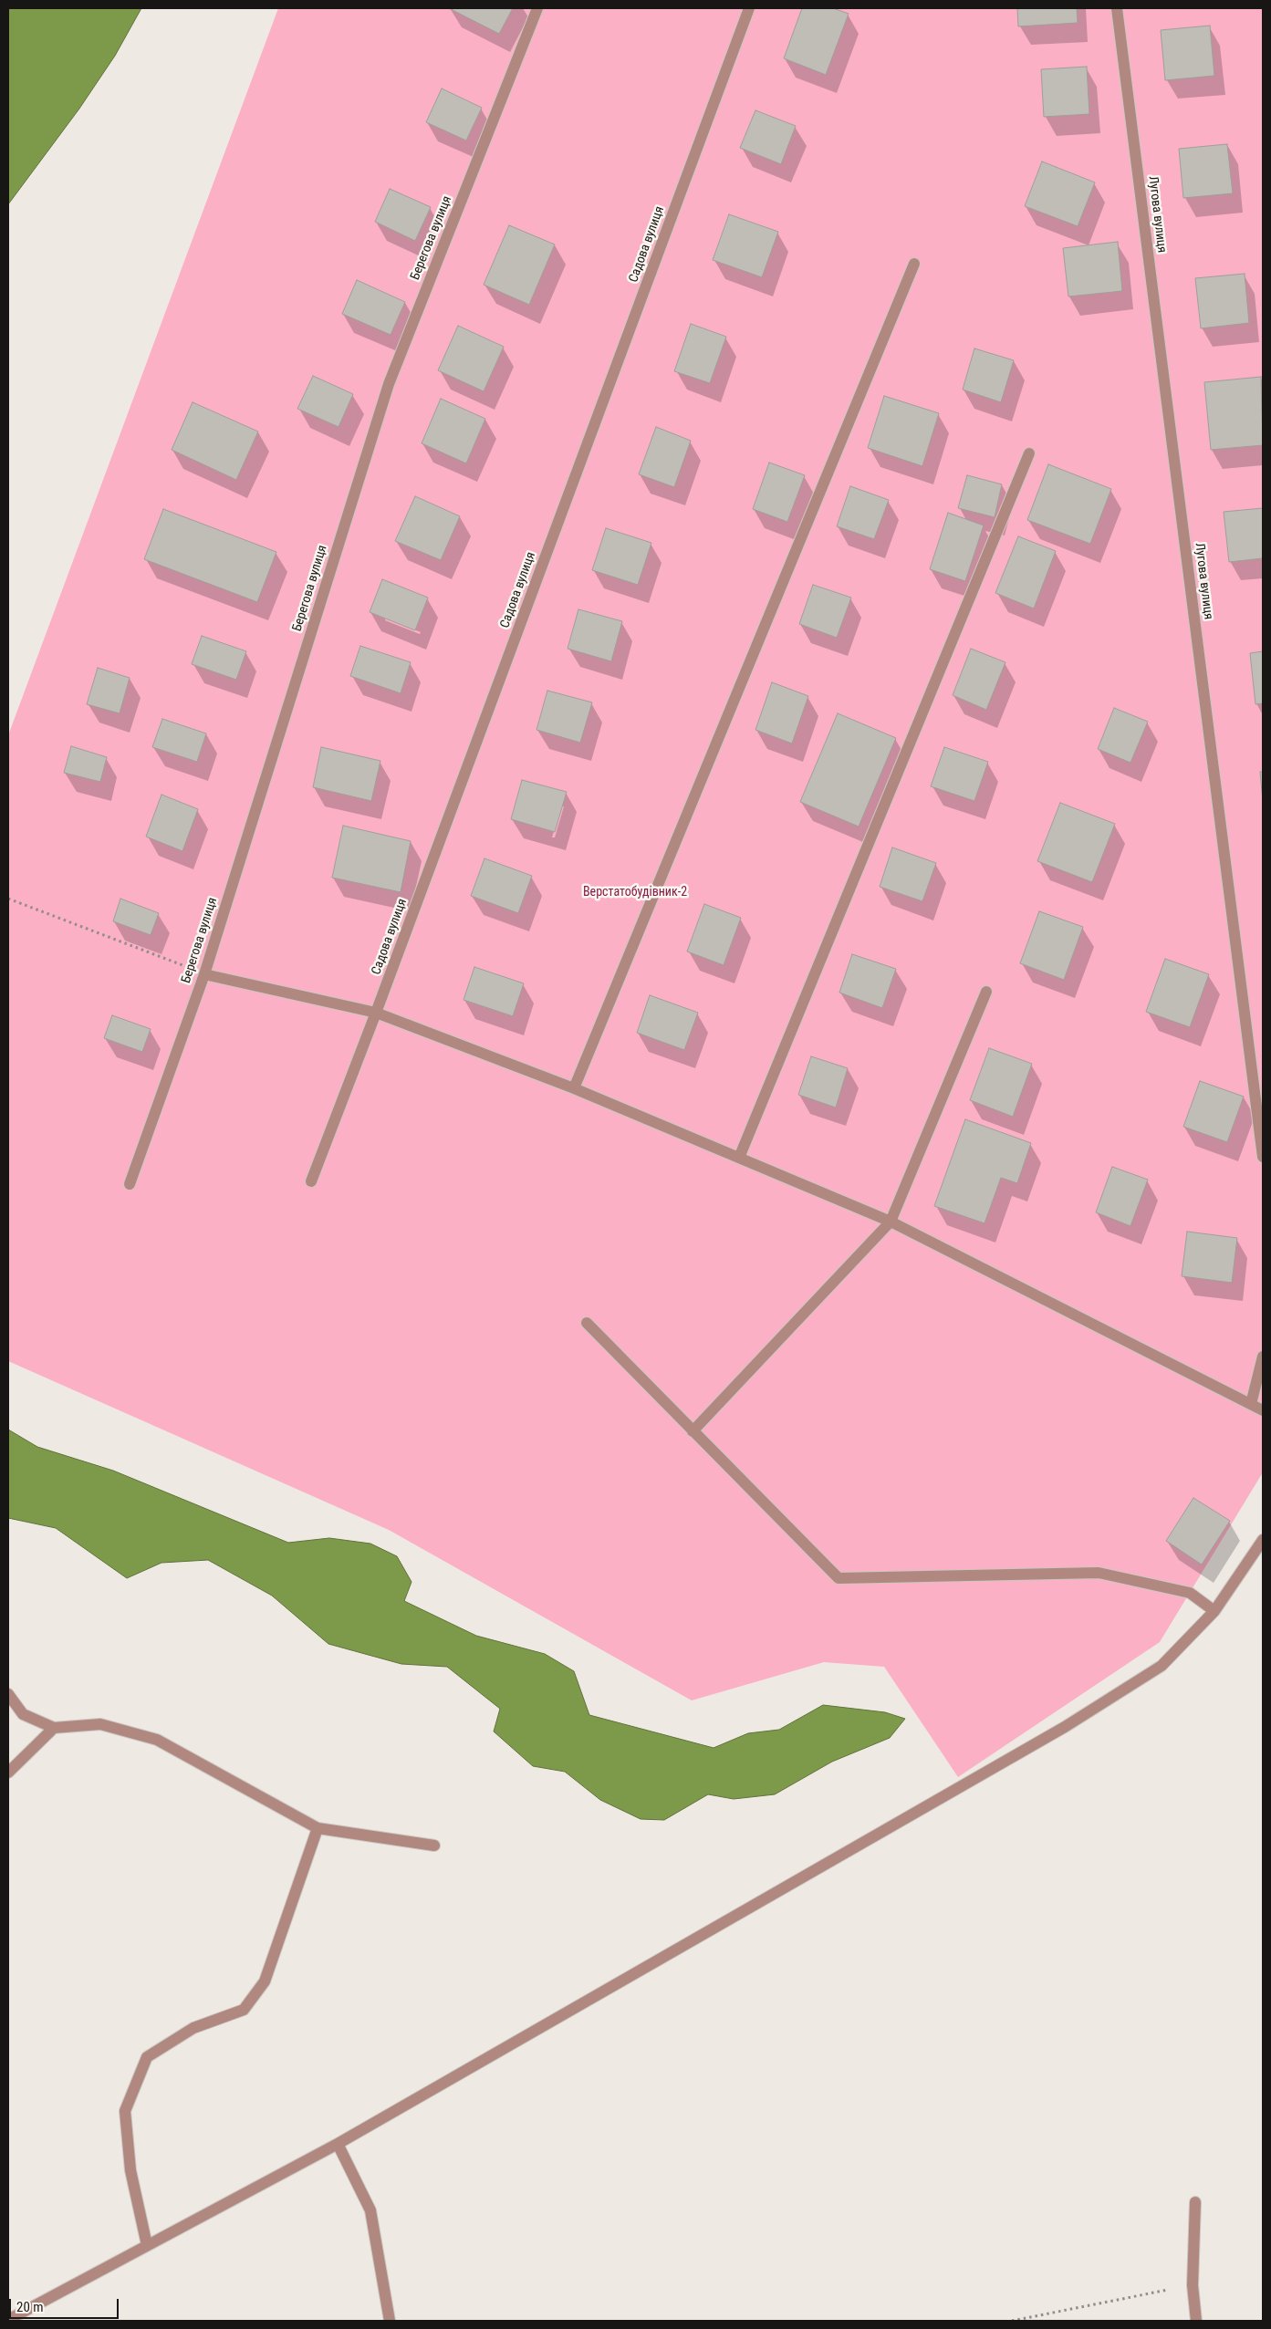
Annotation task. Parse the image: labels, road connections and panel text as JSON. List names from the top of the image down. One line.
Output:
{"streets":{"street":["Лугова вулиця","Берегова вулиця","Садова вулиця"]},"parks":["Верстатобудівник-2"],"scale_bar":"20 m"}
